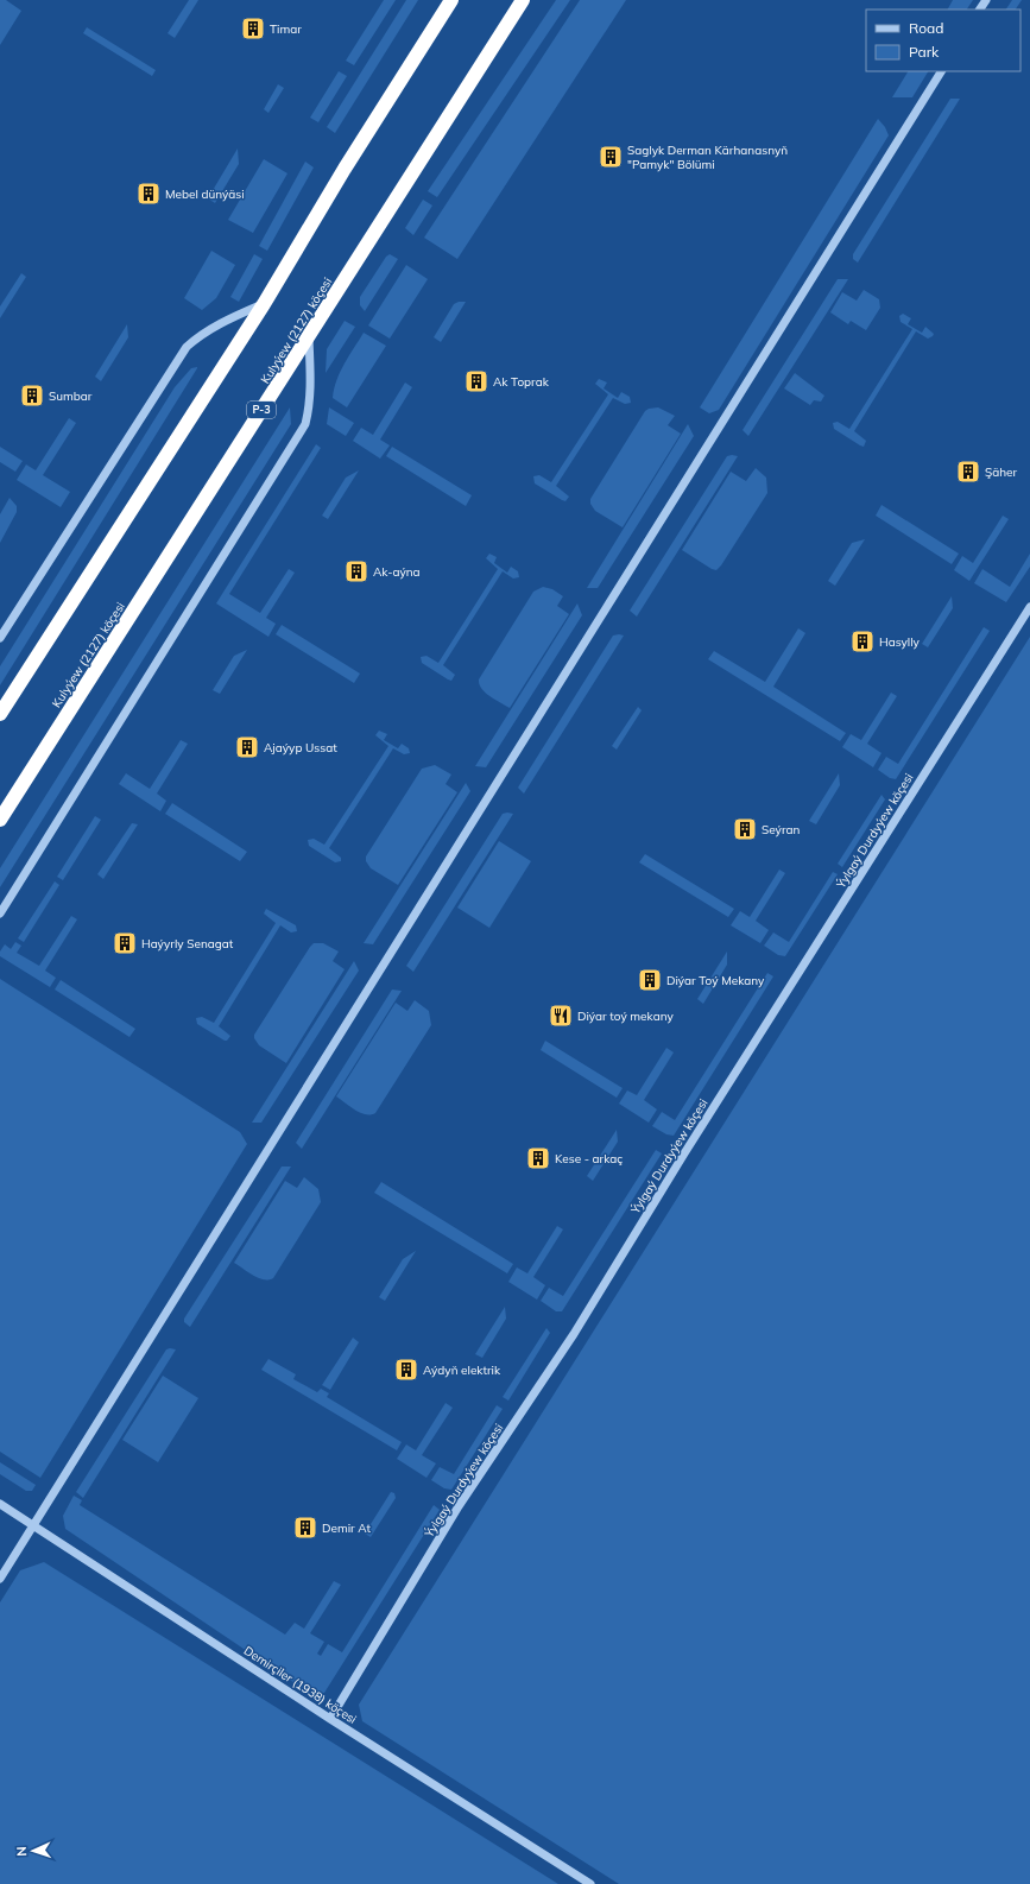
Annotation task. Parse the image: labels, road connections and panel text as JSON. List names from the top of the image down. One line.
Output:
{"streets":{"highway":["Kulyýew (2127) köçesi","P-3"],"street":["Ýylgaý Durdyýew köçesi","Demirçiler (1938) köçesi"]},"crossings":[["Ýylgaý Durdyýew köçesi","Demirçiler (1938) köçesi"]],"places":{"building":["Timar","Saglyk Derman Kärhanasnyň \"Pamyk\" Bölümi","Mebel dünýäsi","Ak Toprak","Sumbar","Şäher","Ak-aýna","Hasylly","Ajaýyp Ussat","Seýran","Haýyrly Senagat","Diýar Toý Mekany","Kese - arkaç","Aýdyň elektrik","Demir At"],"restaurant":["Diýar toý mekany"]},"legend":["Road","Park"],"north":"left"}
